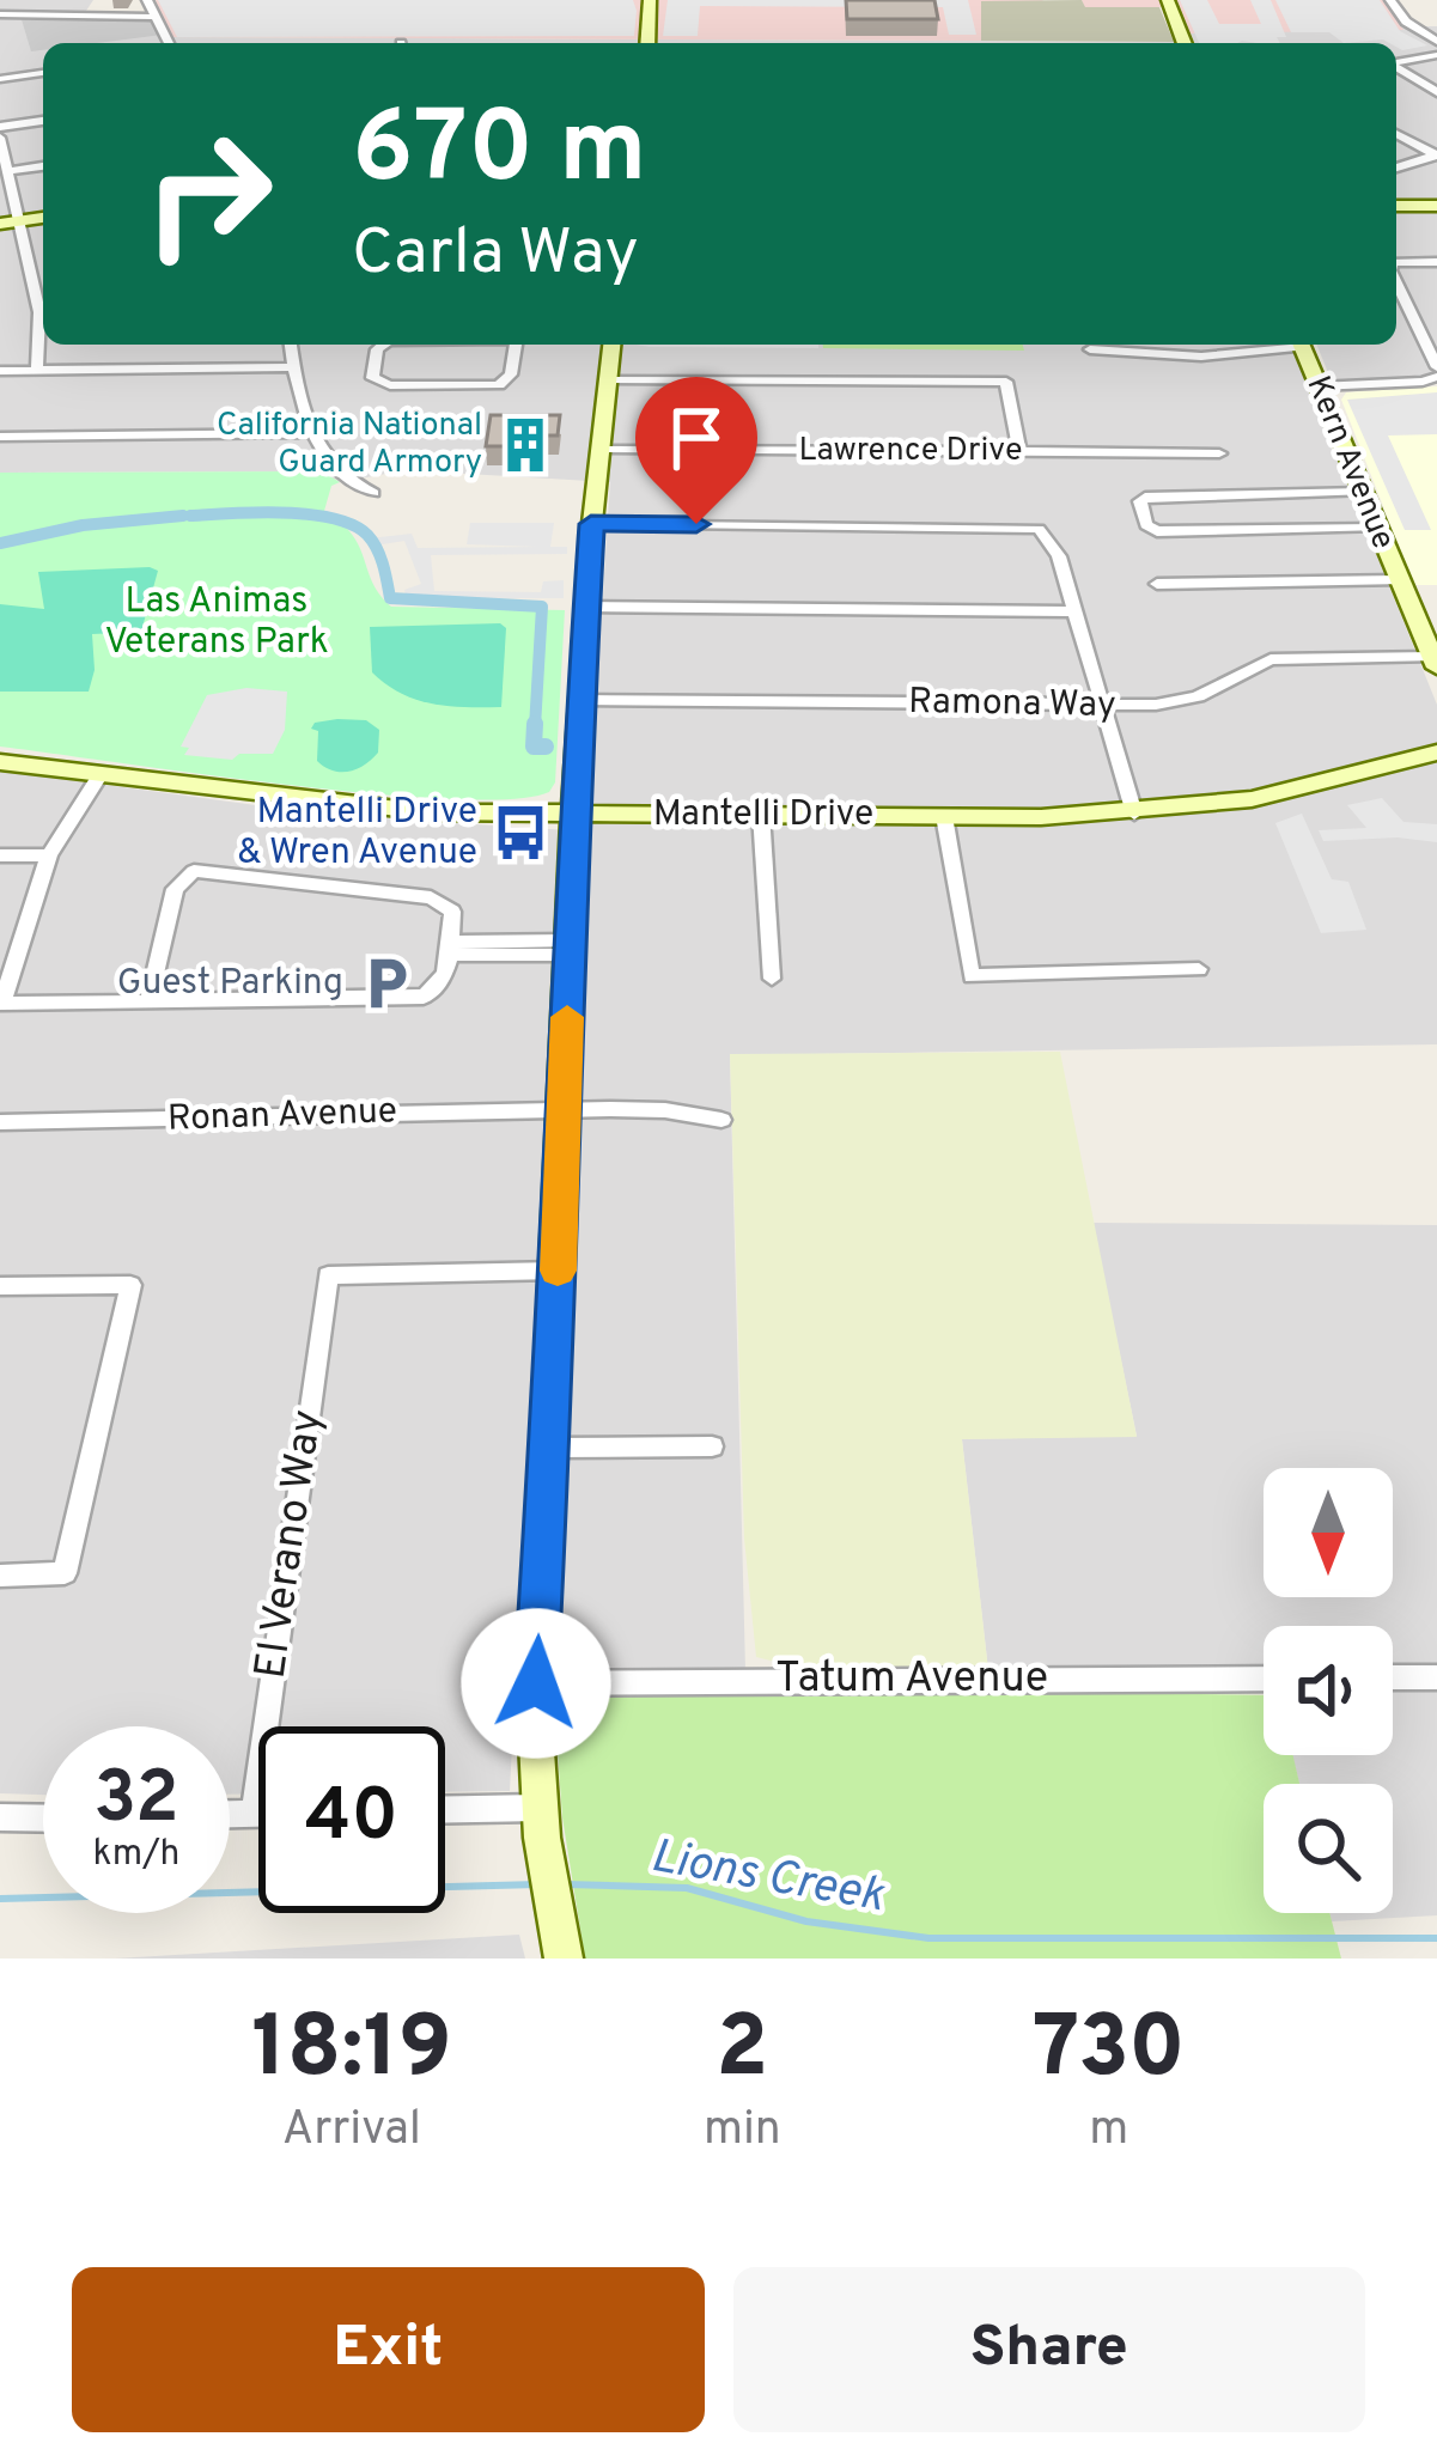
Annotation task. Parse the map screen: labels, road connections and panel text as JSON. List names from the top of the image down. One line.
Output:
{"streets":{"street":["Lawrence Drive","Kern Avenue","Ramona Way","Mantelli Drive","Ronan Avenue","El Verano Way","Tatum Avenue"]},"crossings":[["Kern Avenue","Ramona Way"]],"water":["Lions Creek"],"parks":["Las Animas Veterans Park"],"places":{"building":["California National Guard Armory"],"bus stop":["Mantelli Drive & Wren Avenue"],"parking":["Guest Parking"]},"north":"bottom","page":{"turn":["670 m","Carla Way"],"speed":"32 km/h","limit":"40","eta":["18:19","Arrival","2","min","730","m"],"buttons":["Exit","Share"]}}
